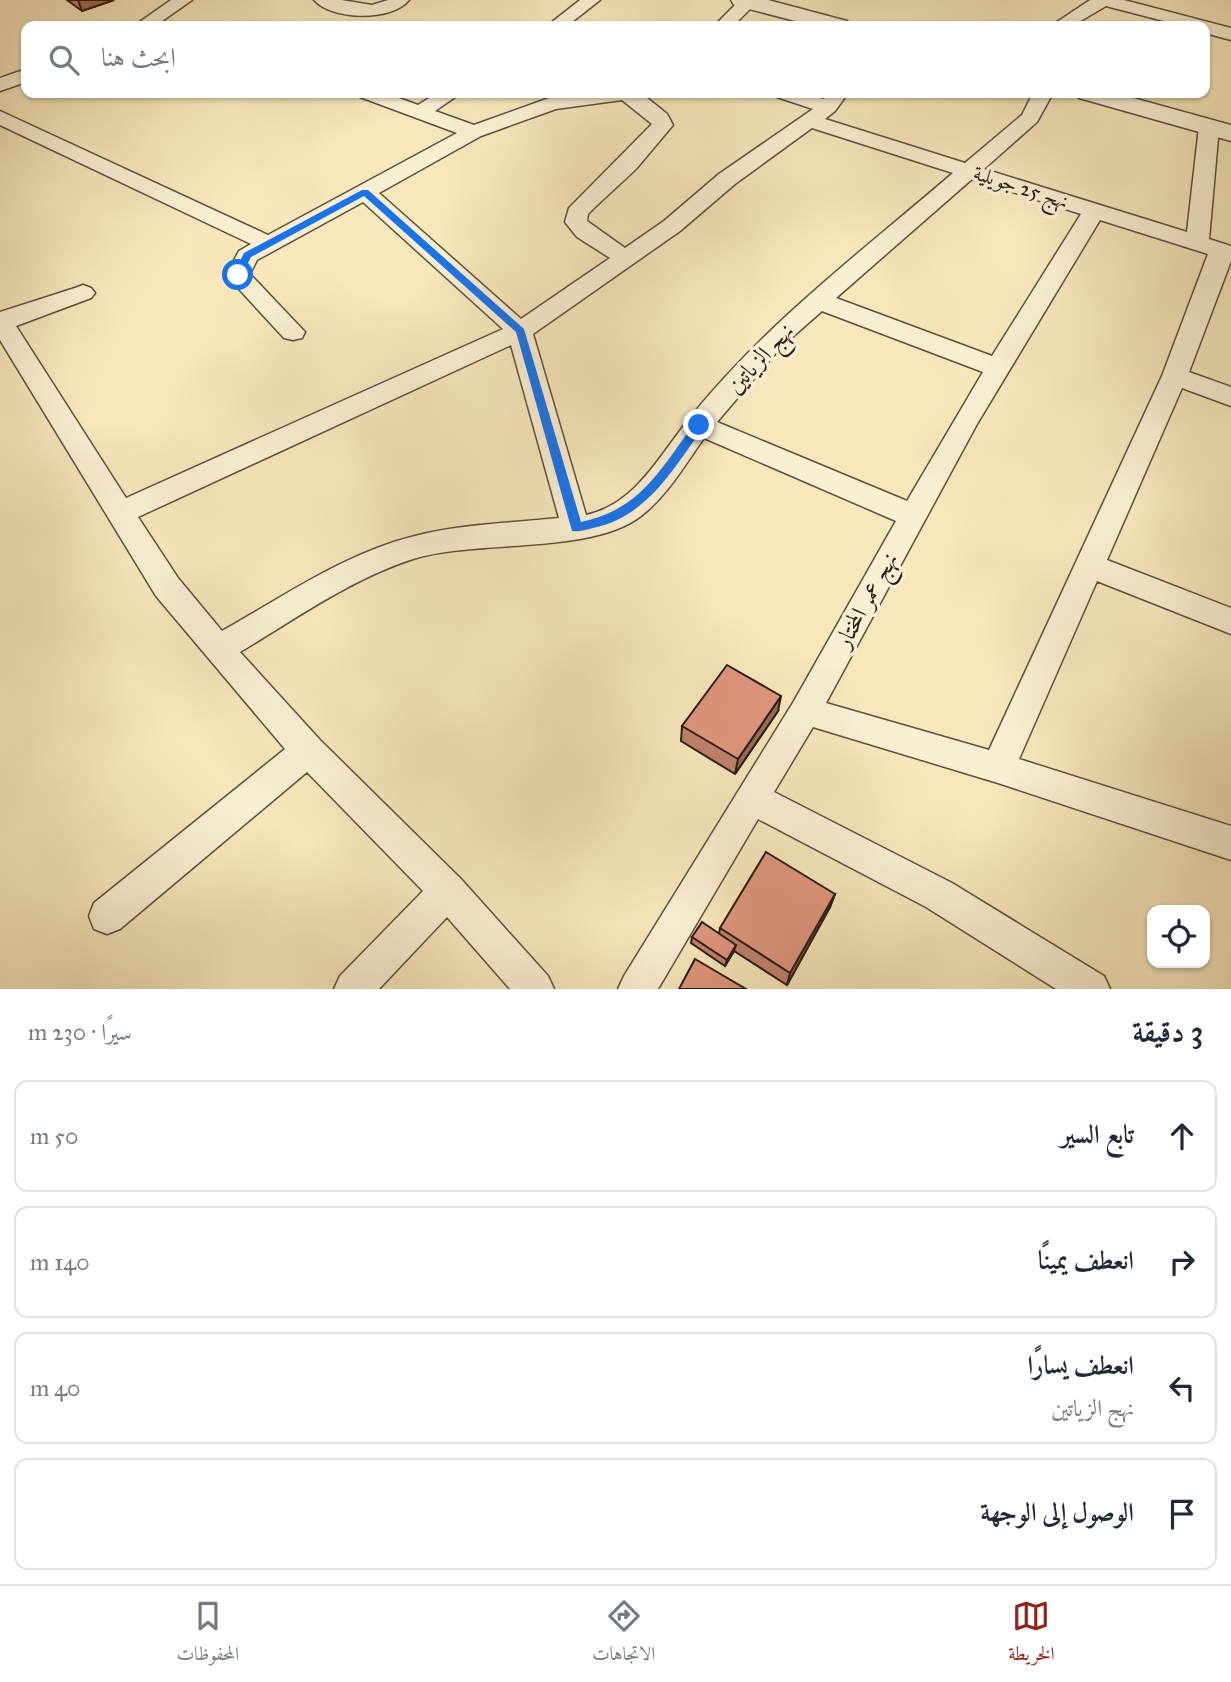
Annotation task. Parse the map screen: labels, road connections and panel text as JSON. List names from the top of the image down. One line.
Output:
{"streets":{"street":["نهج 25 جويلية","نهج الزياتين","نهج عمر المختار"]},"crossings":[["نهج 25 جويلية","نهج الزياتين"],["نهج 25 جويلية","نهج عمر المختار"]],"page":{"search":"ابحث هنا","heading":["3 دقيقة","سيرًا · 230 m"],"list":[["تابع السير","50 m"],["انعطف يمينًا","140 m"],["انعطف يسارًا","نهج الزياتين","40 m"],"الوصول إلى الوجهة"],"nav":["الخريطة","الاتجاهات","المحفوظات"]}}
